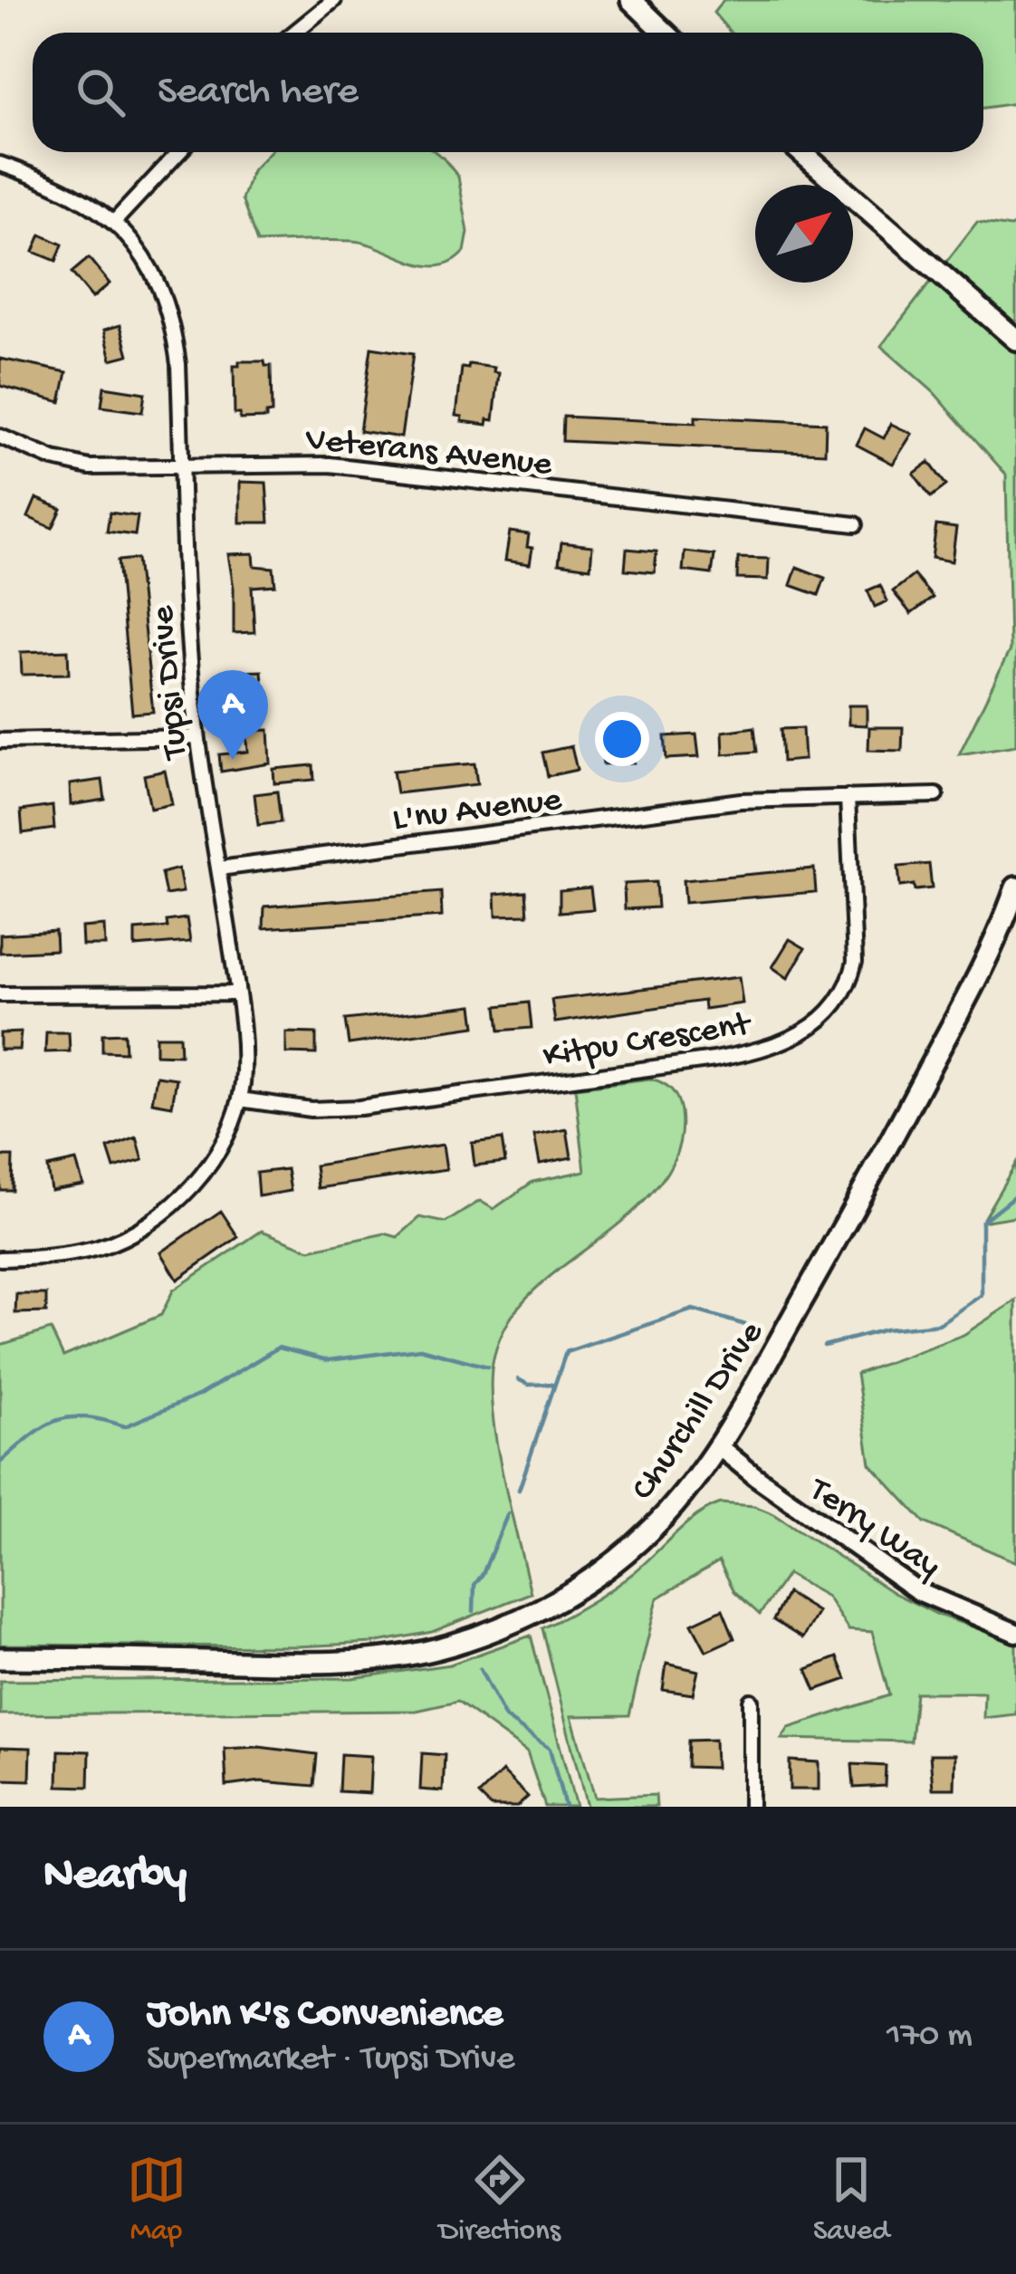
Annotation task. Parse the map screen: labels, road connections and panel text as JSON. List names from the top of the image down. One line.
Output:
{"streets":{"main road":["Churchill Drive"],"street":["Veterans Avenue","Tupsi Drive","L'nu Avenue","Kitpu Crescent","Terry Way"]},"crossings":[["Veterans Avenue","Tupsi Drive"],["Tupsi Drive","L'nu Avenue"],["Tupsi Drive","Kitpu Crescent"],["L'nu Avenue","Kitpu Crescent"],["Churchill Drive","Terry Way"]],"north":"top right","page":{"search":"Search here","pins":"A","heading":"Nearby","list":[{"mark":"A","name":"John K's Convenience","note":"Supermarket · Tupsi Drive","value":"170 m"}],"nav":["Map","Directions","Saved"]}}
